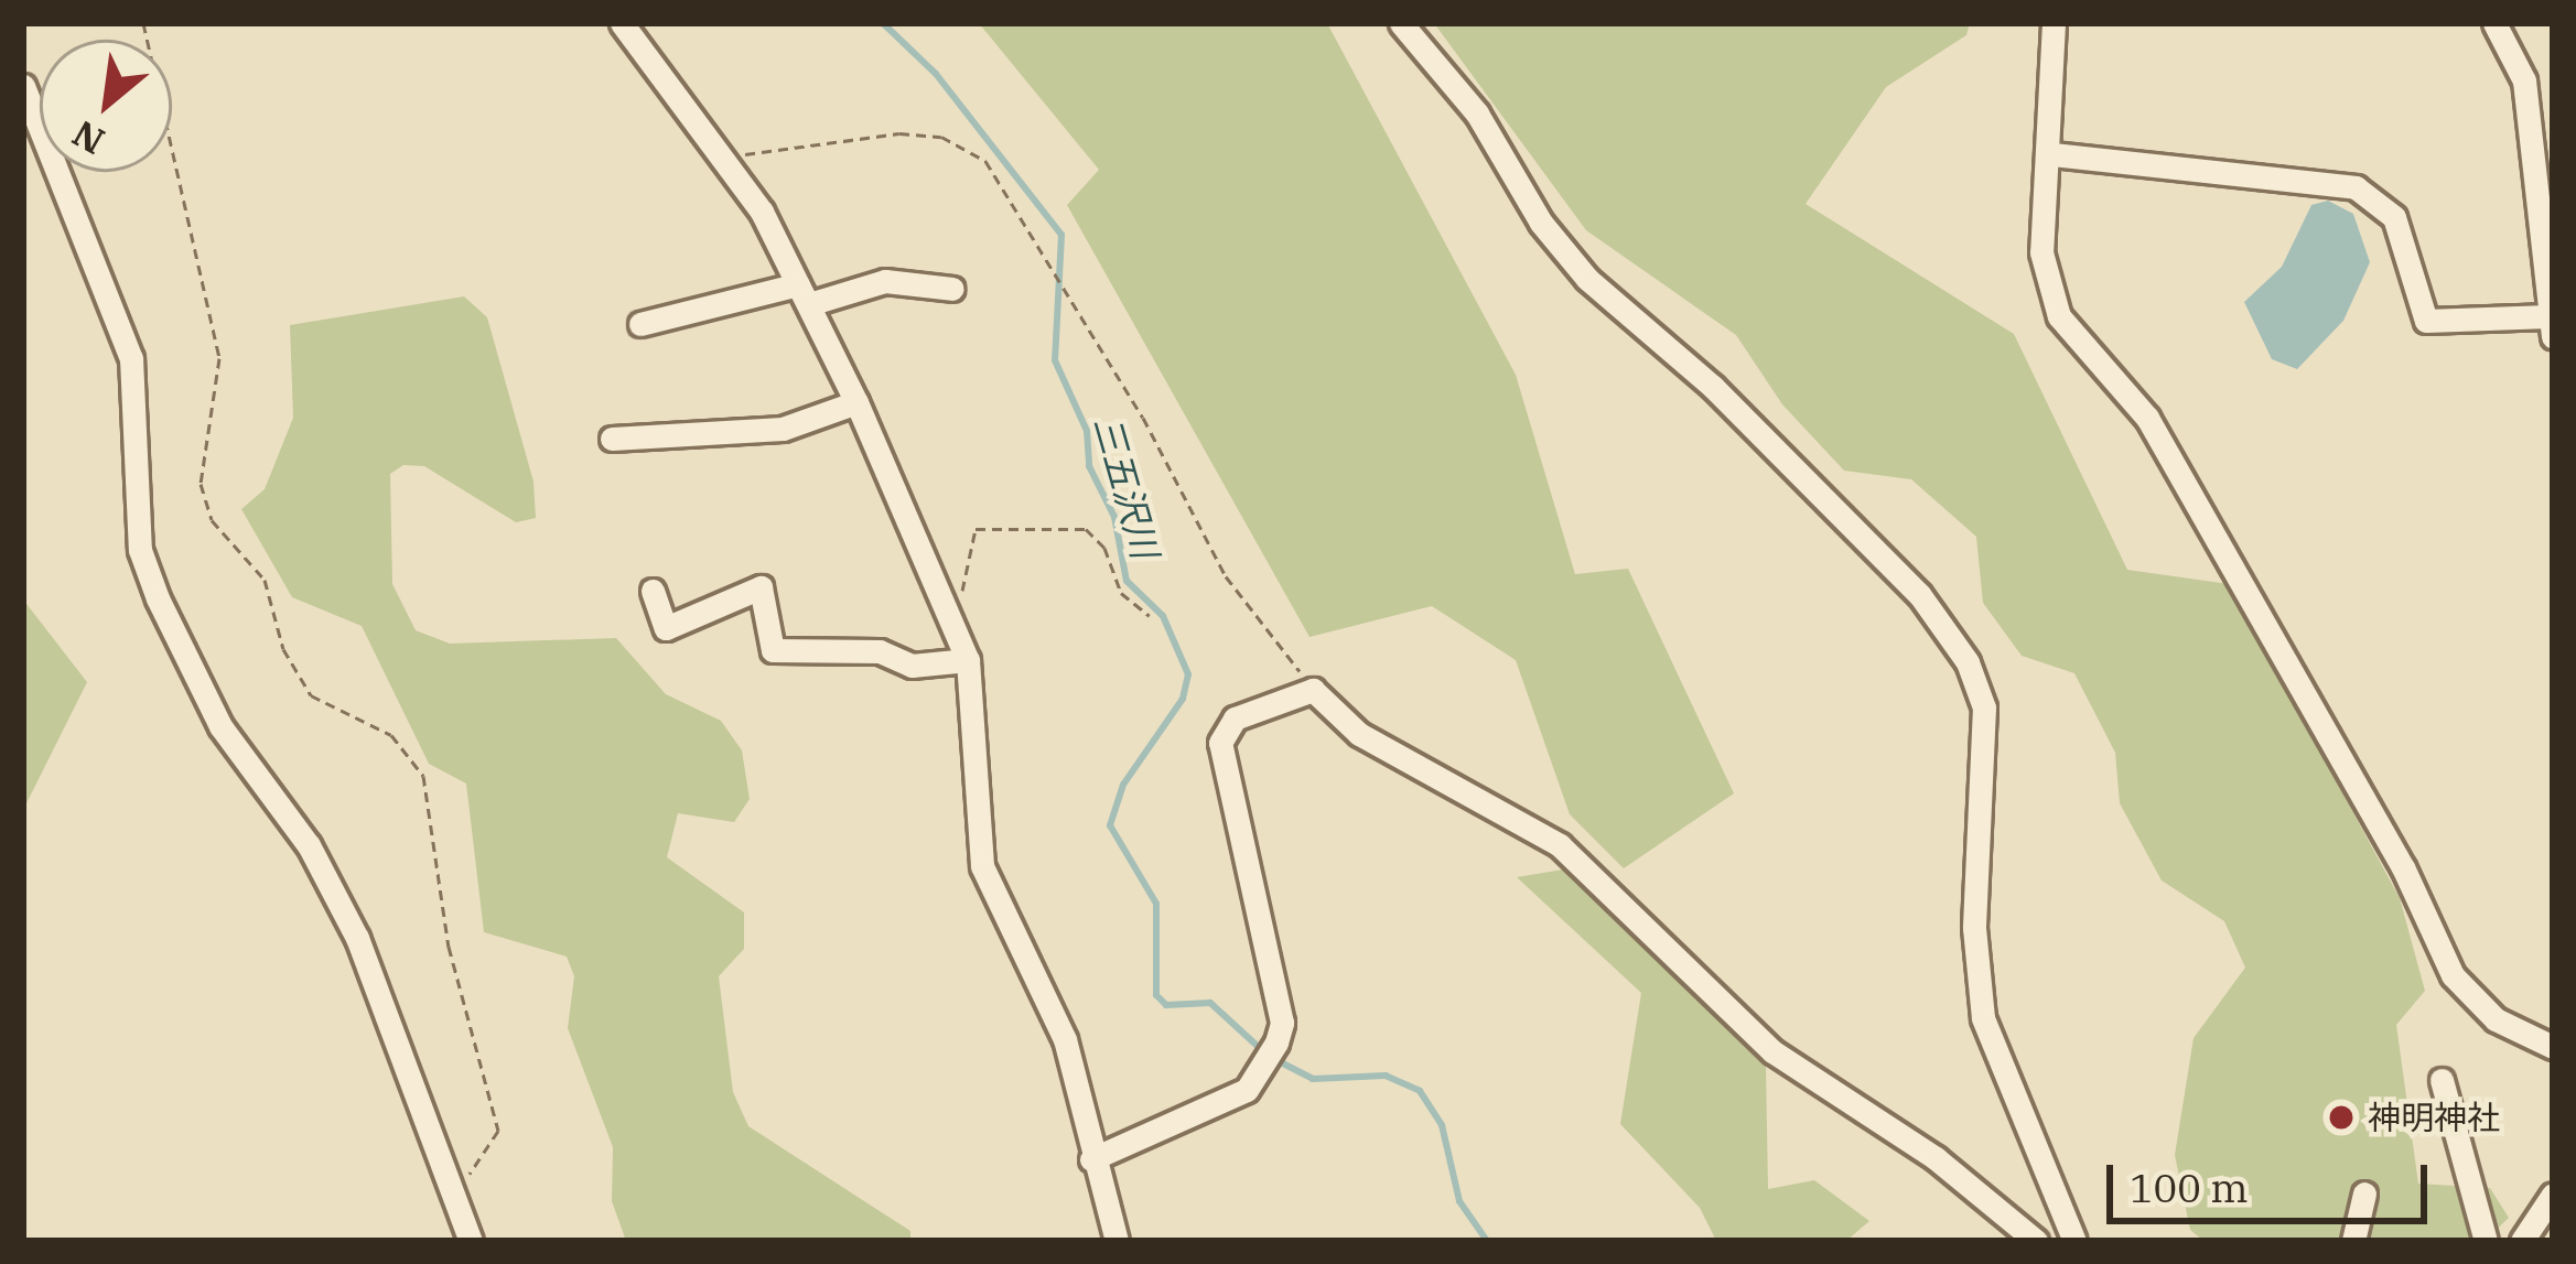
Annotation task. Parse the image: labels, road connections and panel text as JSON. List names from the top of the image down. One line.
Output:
{"water":["三五沢川"],"places":["神明神社"],"scale_bar":"100 m","north":"bottom left"}
